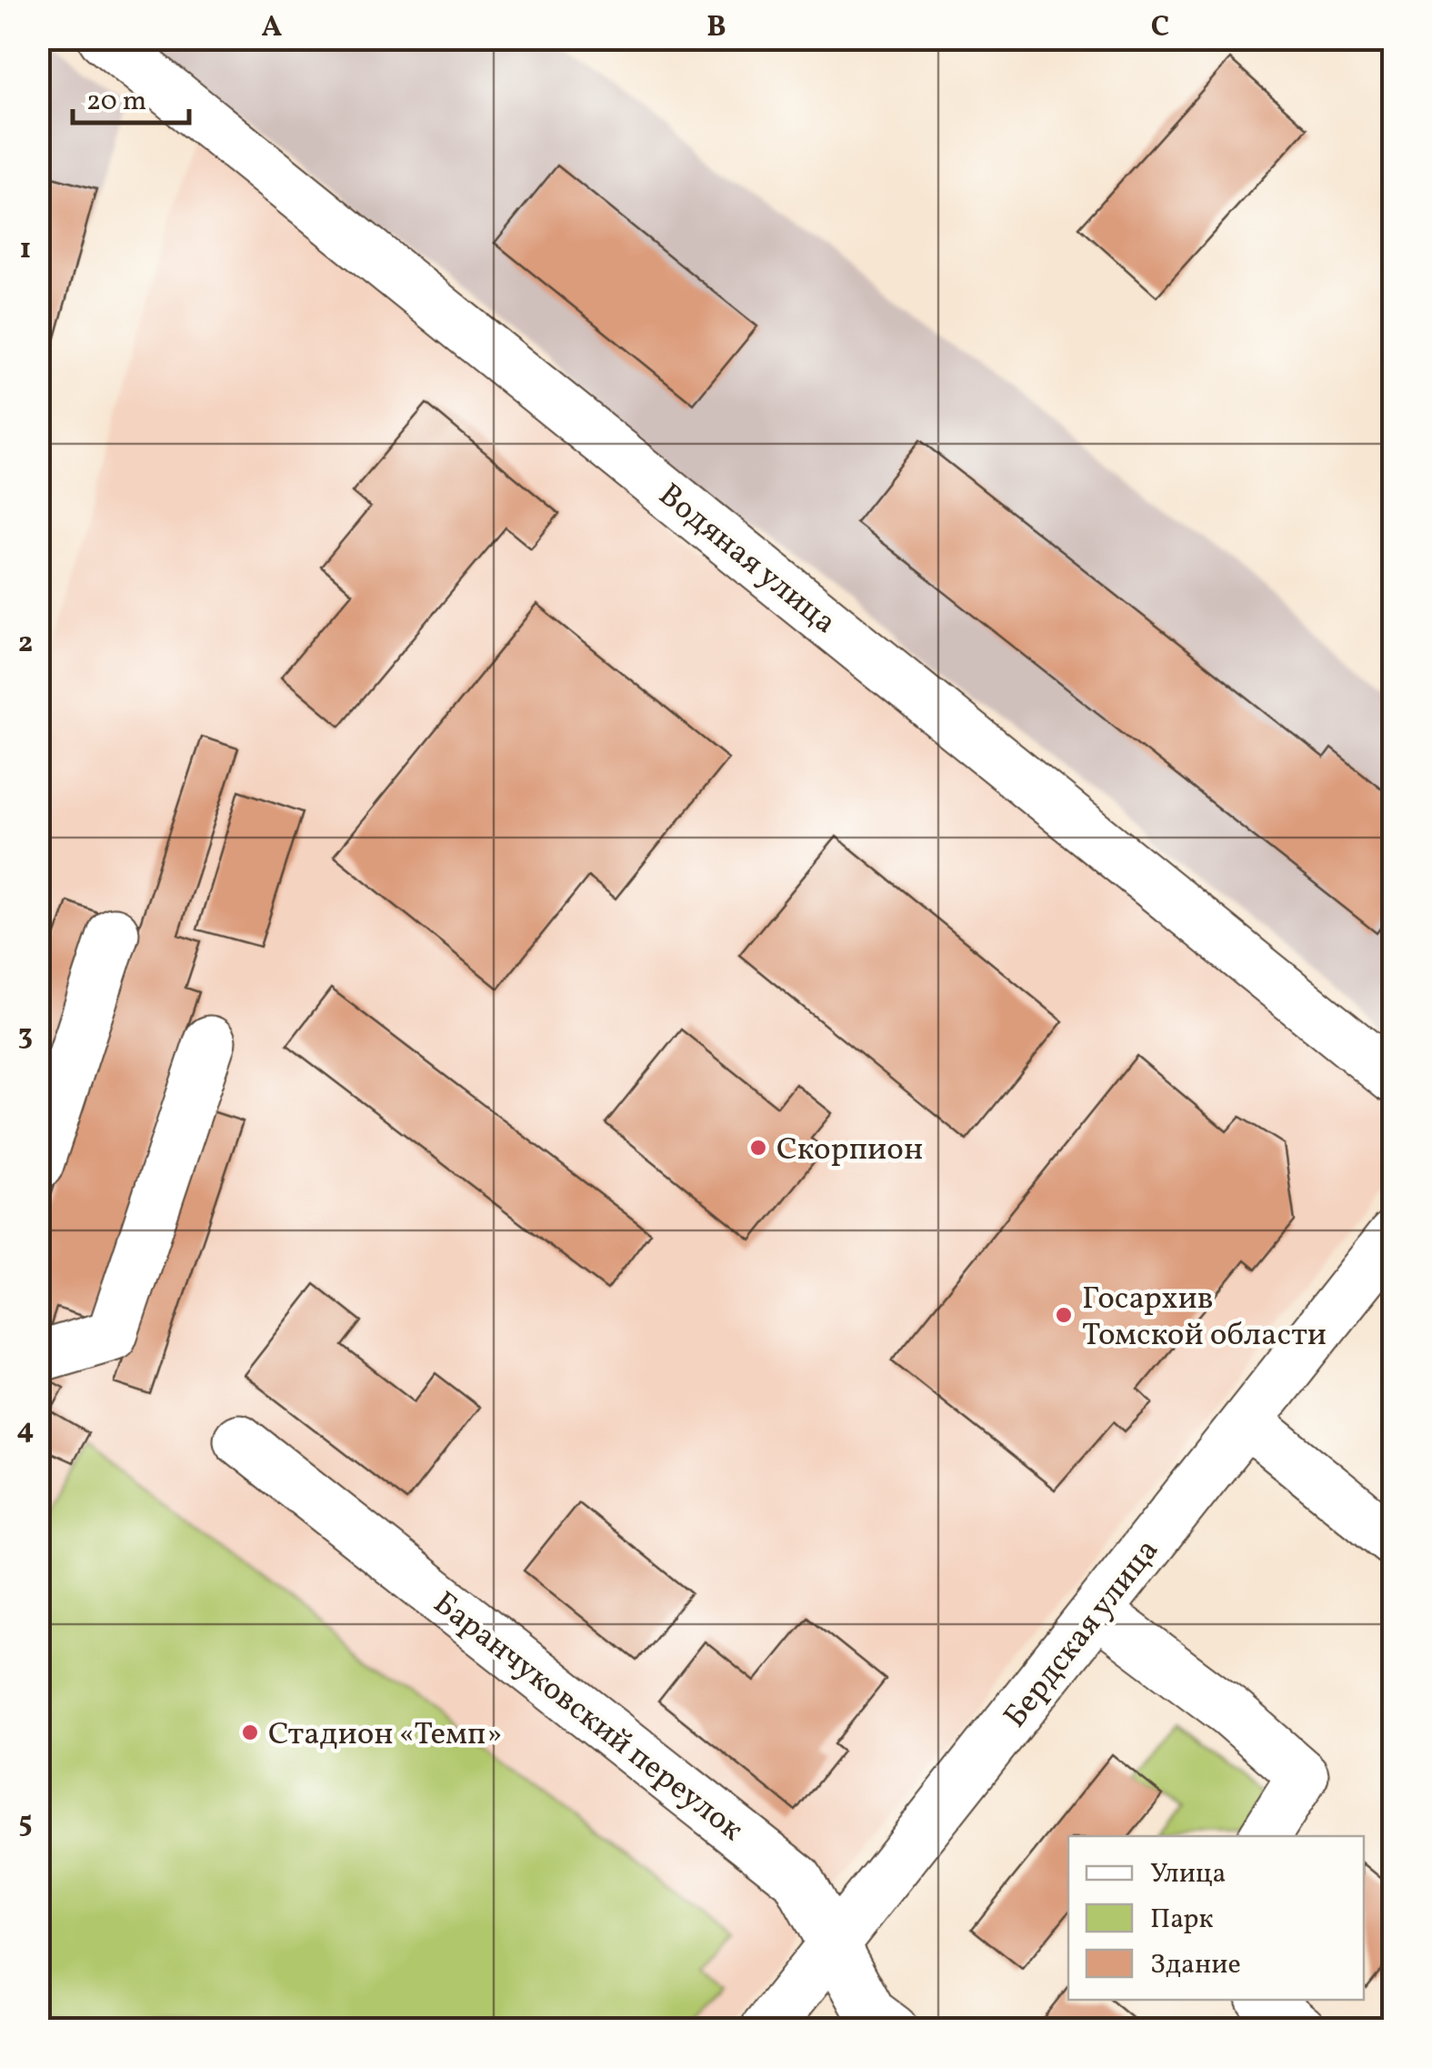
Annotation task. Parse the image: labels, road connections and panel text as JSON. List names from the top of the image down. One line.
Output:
{"streets":{"street":["Водяная улица","Бердская улица","Баранчуковский переулок"]},"crossings":[["Бердская улица","Баранчуковский переулок"]],"places":["Скорпион","Госархив Томской области","Стадион «Темп»"],"legend":["Улица","Парк","Здание"],"scale_bar":"20 m","grid":{"columns":["A","B","C"],"rows":["1","2","3","4","5"]}}
